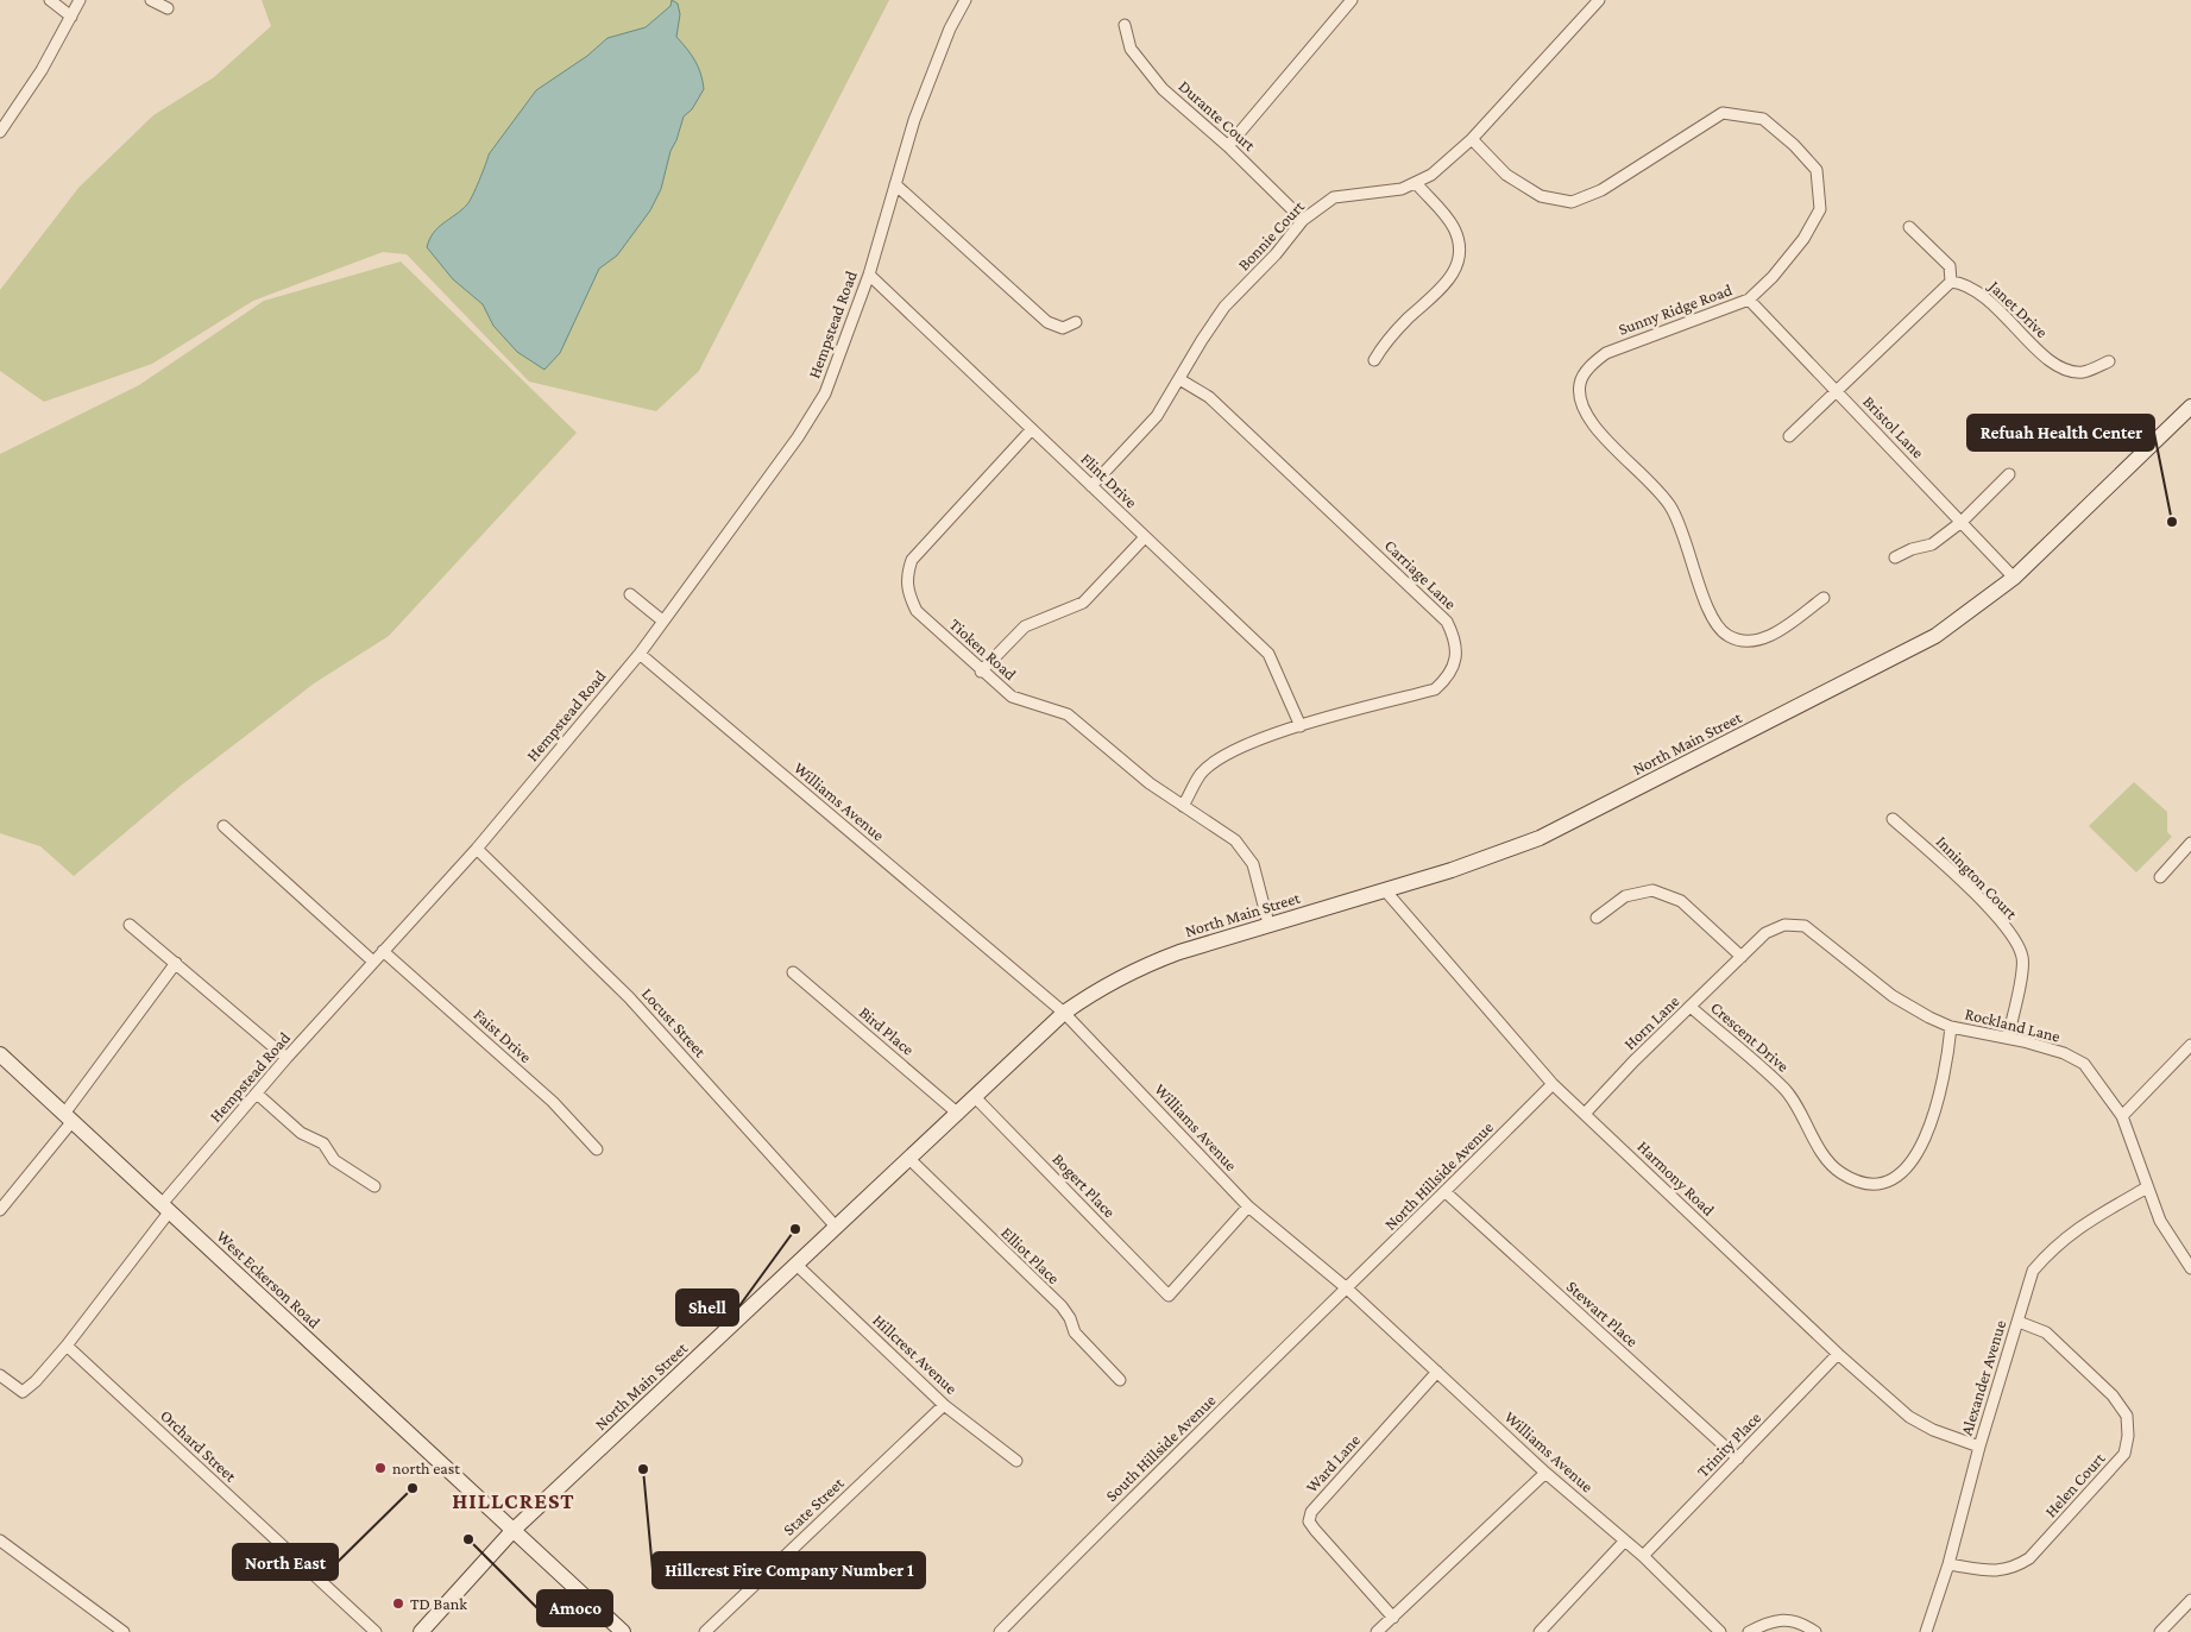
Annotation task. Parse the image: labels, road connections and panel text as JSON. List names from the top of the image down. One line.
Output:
{"streets":{"main road":["North Main Street","West Eckerson Road"],"street":["Durante Court","Bonnie Court","Sunny Ridge Road","Janet Drive","Hempstead Road","Bristol Lane","Flint Drive","Carriage Lane","Tioken Road","Williams Avenue","Innington Court","Locust Street","Horn Lane","Rockland Lane","Bird Place","Faist Drive","Crescent Drive","North Hillside Avenue","Harmony Road","Bogert Place","Elliot Place","Stewart Place","Hillcrest Avenue","Alexander Avenue","Trinity Place","Orchard Street","South Hillside Avenue","Ward Lane","Helen Court","State Street"]},"crossings":[["Durante Court","Bonnie Court"],["Bonnie Court","Sunny Ridge Road"],["Bonnie Court","Flint Drive"],["Bonnie Court","Carriage Lane"],["Sunny Ridge Road","Bristol Lane"],["Hempstead Road","Flint Drive"],["Hempstead Road","Williams Avenue"],["Hempstead Road","Locust Street"],["Hempstead Road","Faist Drive"],["Hempstead Road","West Eckerson Road"],["Hempstead Road","Orchard Street"],["Bristol Lane","North Main Street"],["Flint Drive","Carriage Lane"],["Flint Drive","Tioken Road"],["Carriage Lane","Tioken Road"],["Tioken Road","North Main Street"],["North Main Street","Williams Avenue"],["North Main Street","Locust Street"],["North Main Street","Bird Place"],["North Main Street","Harmony Road"],["North Main Street","Bogert Place"],["North Main Street","Elliot Place"],["North Main Street","West Eckerson Road"],["North Main Street","Hillcrest Avenue"],["Williams Avenue","North Hillside Avenue"],["Williams Avenue","Bogert Place"],["Williams Avenue","Trinity Place"],["Williams Avenue","South Hillside Avenue"],["Williams Avenue","Ward Lane"],["Innington Court","Rockland Lane"],["Horn Lane","Rockland Lane"],["Horn Lane","Crescent Drive"],["Horn Lane","Harmony Road"],["Rockland Lane","Crescent Drive"],["Rockland Lane","Alexander Avenue"],["North Hillside Avenue","Harmony Road"],["North Hillside Avenue","Stewart Place"],["North Hillside Avenue","South Hillside Avenue"],["Harmony Road","Alexander Avenue"],["Harmony Road","Trinity Place"],["Stewart Place","Trinity Place"],["Hillcrest Avenue","State Street"],["Alexander Avenue","Helen Court"]],"districts":["HILLCREST"],"places":["Refuah Health Center","Shell","north east","Hillcrest Fire Company Number 1","North East","Amoco","TD Bank"]}
